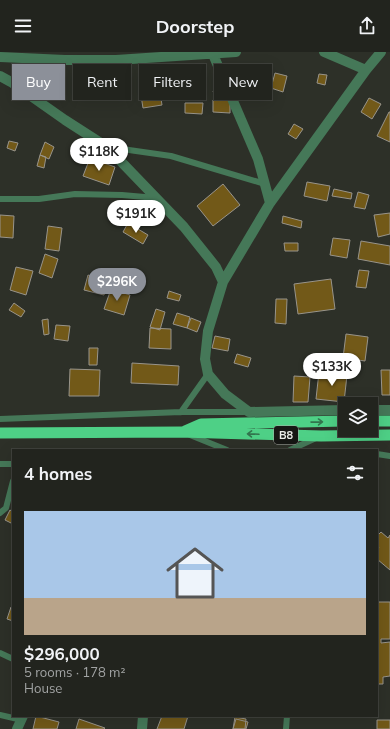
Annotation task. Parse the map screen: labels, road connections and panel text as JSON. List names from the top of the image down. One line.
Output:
{"streets":{"highway":["B8"]},"page":{"header":"Doorstep","chip":["Buy","Rent","Filters","New"],"price":["$118K","$191K","$296K","$133K"],"heading":"4 homes","list":[{"name":"$296,000","note":"5 rooms · 178 m² · House"}]}}
